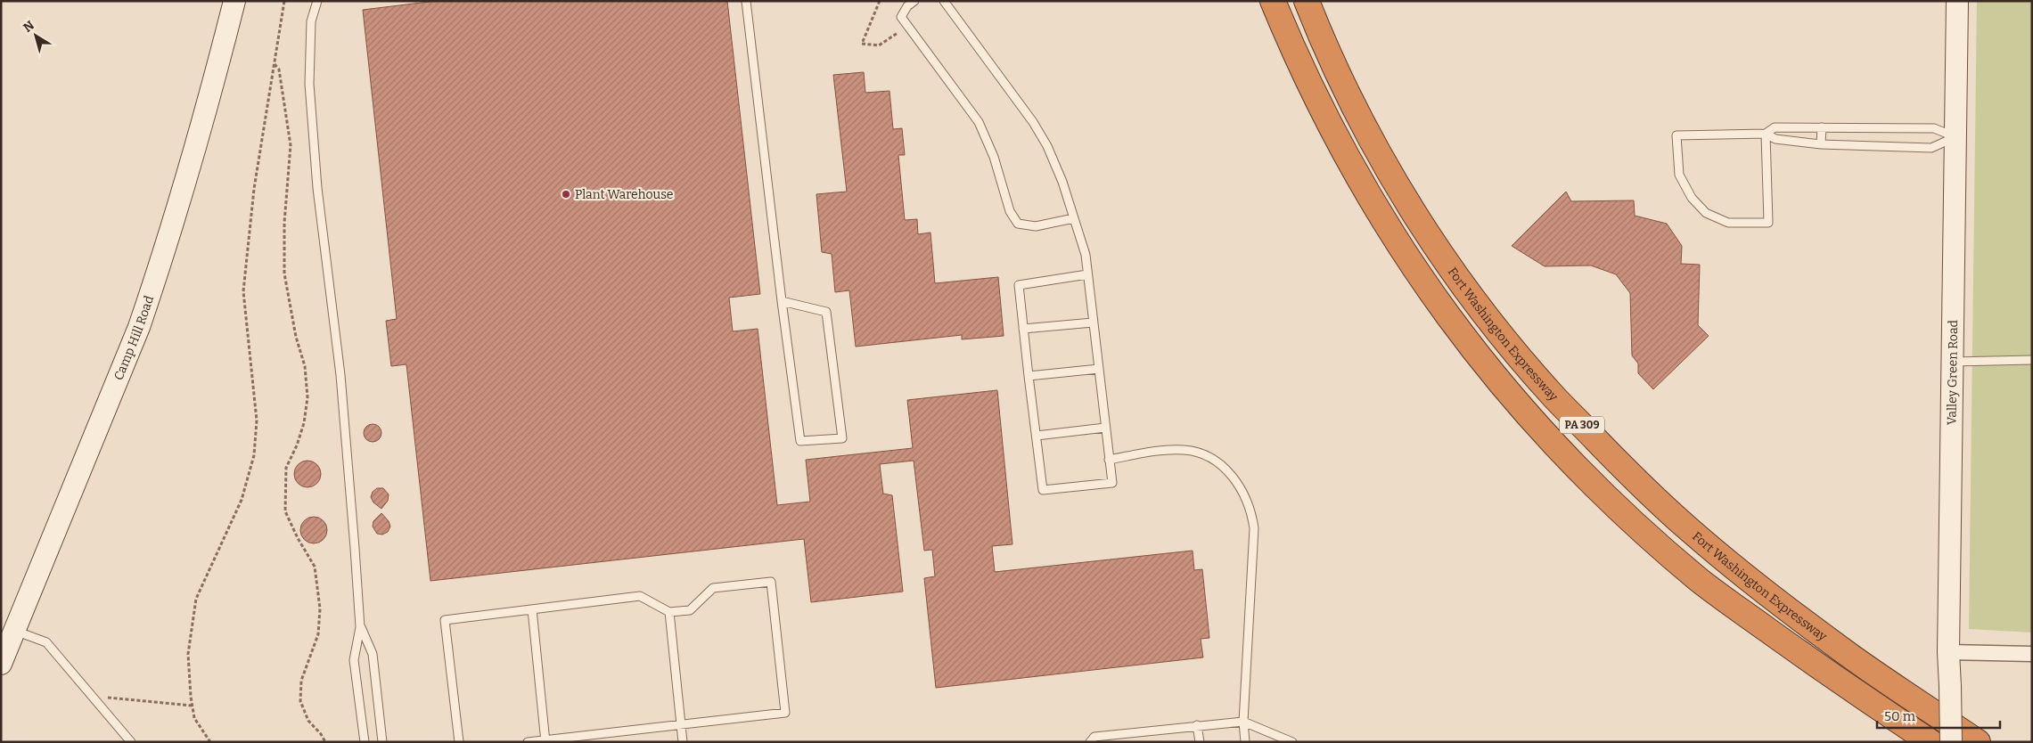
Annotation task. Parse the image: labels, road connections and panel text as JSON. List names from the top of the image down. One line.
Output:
{"streets":{"highway":["Fort Washington Expressway","PA 309"],"street":["Camp Hill Road","Valley Green Road"]},"places":["Plant Warehouse"],"scale_bar":"50 m","north":"top left"}
